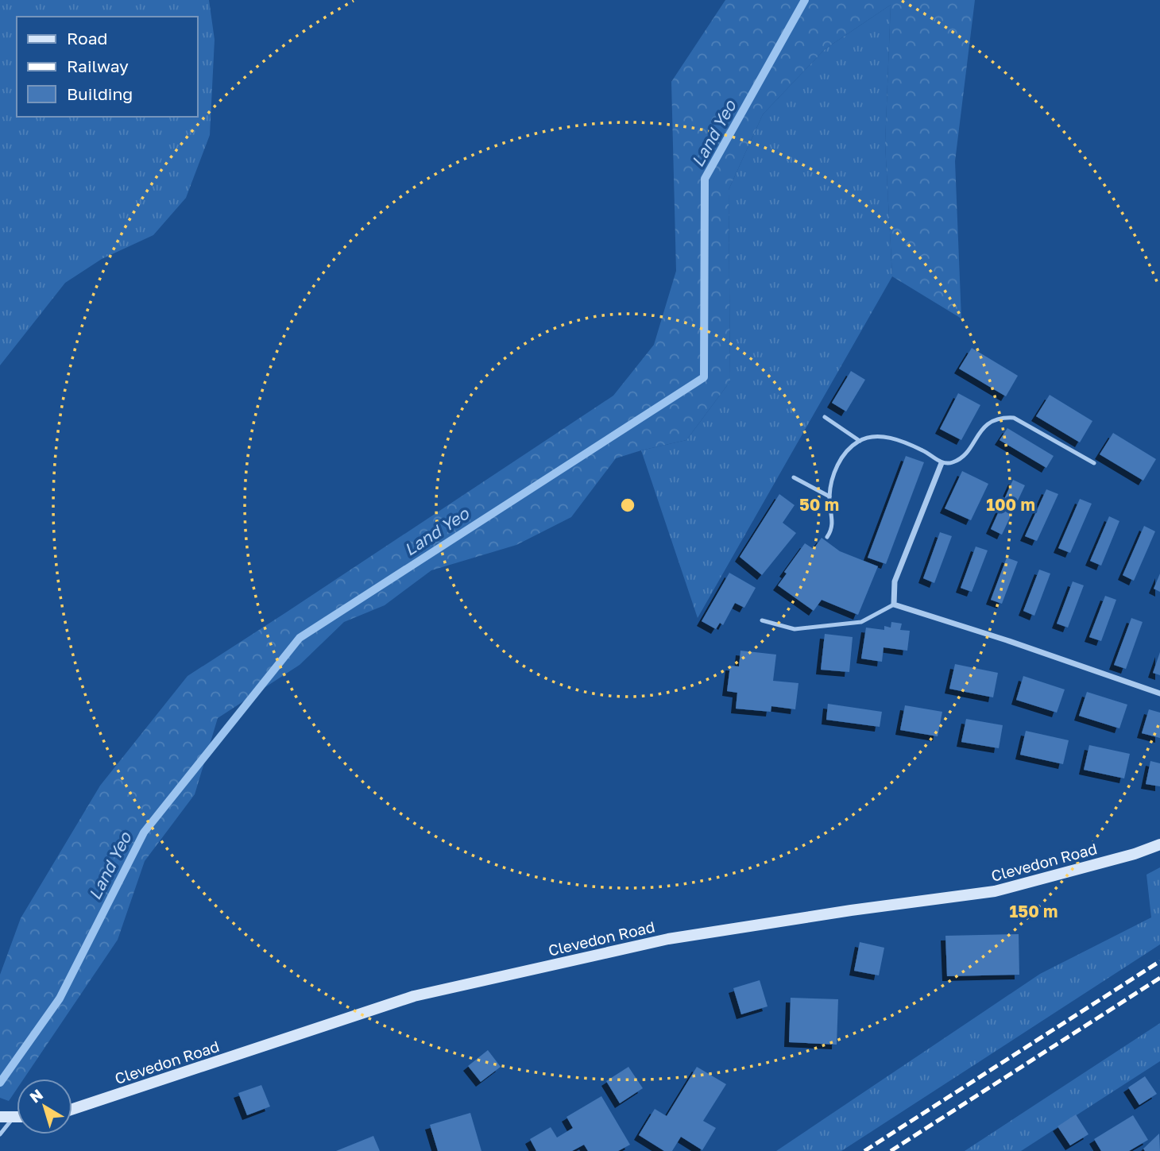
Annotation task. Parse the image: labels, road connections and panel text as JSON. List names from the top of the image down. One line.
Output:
{"streets":{"main road":["Clevedon Road"]},"water":["Land Yeo"],"legend":["Road","Railway","Building"],"north":"top left","rings":["50 m","100 m","150 m"]}
